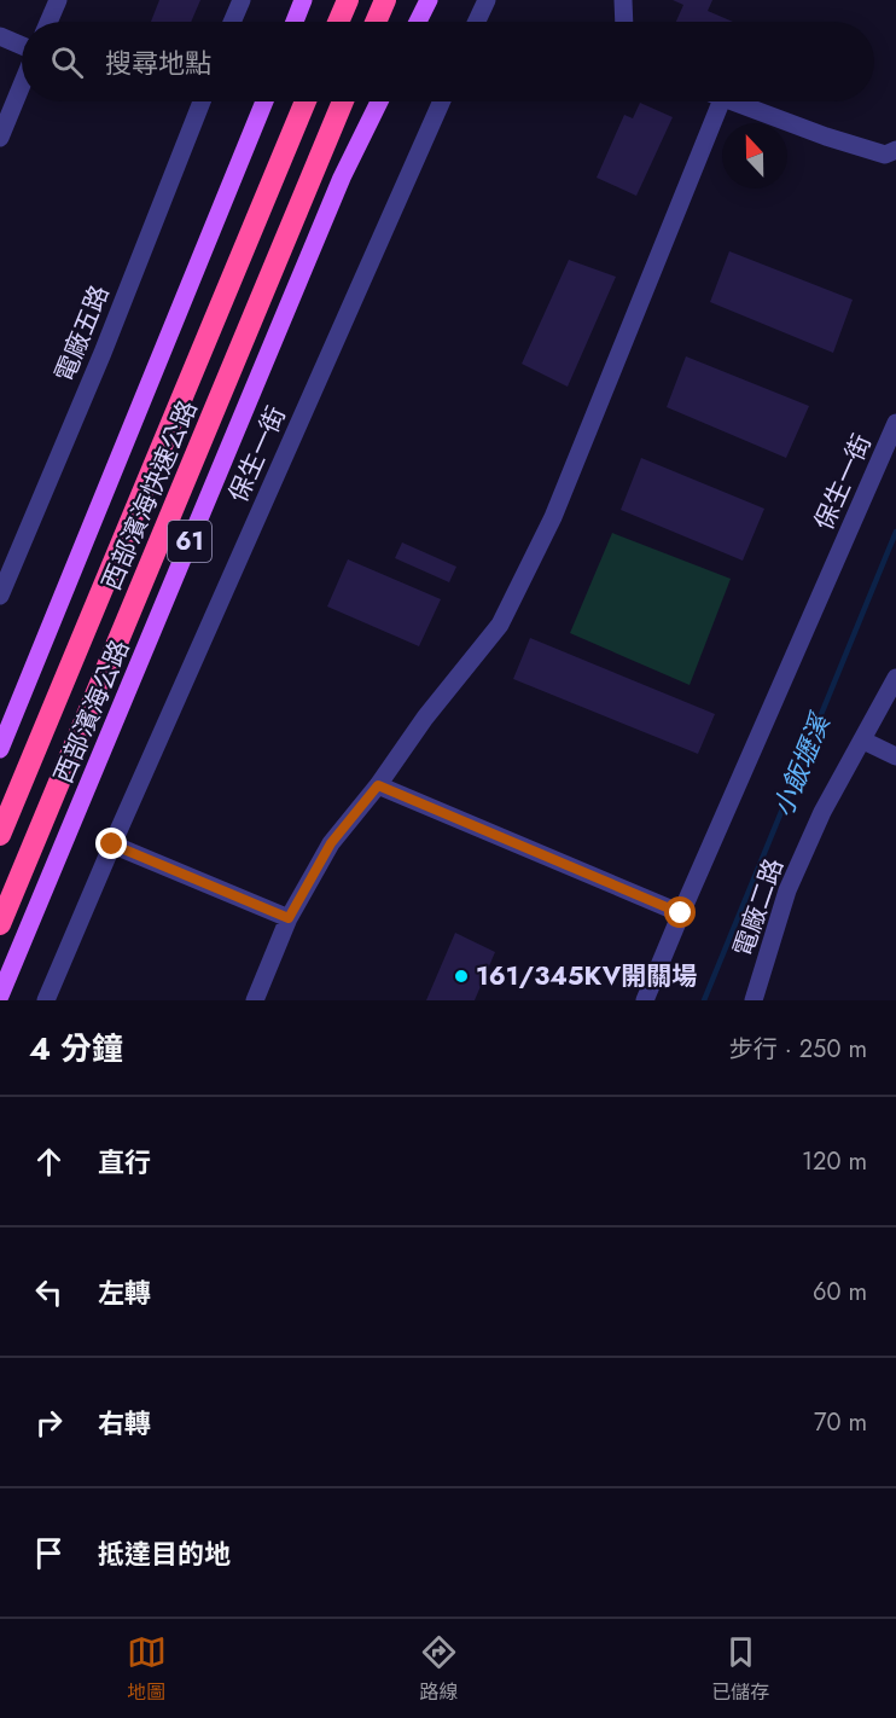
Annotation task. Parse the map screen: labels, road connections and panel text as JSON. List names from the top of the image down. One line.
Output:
{"streets":{"highway":["西部濱海快速公路","61"],"main road":["西部濱海公路"],"street":["電廠五路","保生一街","電廠二路"]},"water":["小飯壢溪"],"places":["161/345KV開關場"],"north":"top","page":{"search":"搜尋地點","heading":["4 分鐘","步行 · 250 m"],"list":[["直行","120 m"],["左轉","60 m"],["右轉","70 m"],"抵達目的地"],"nav":["地圖","路線","已儲存"]}}
